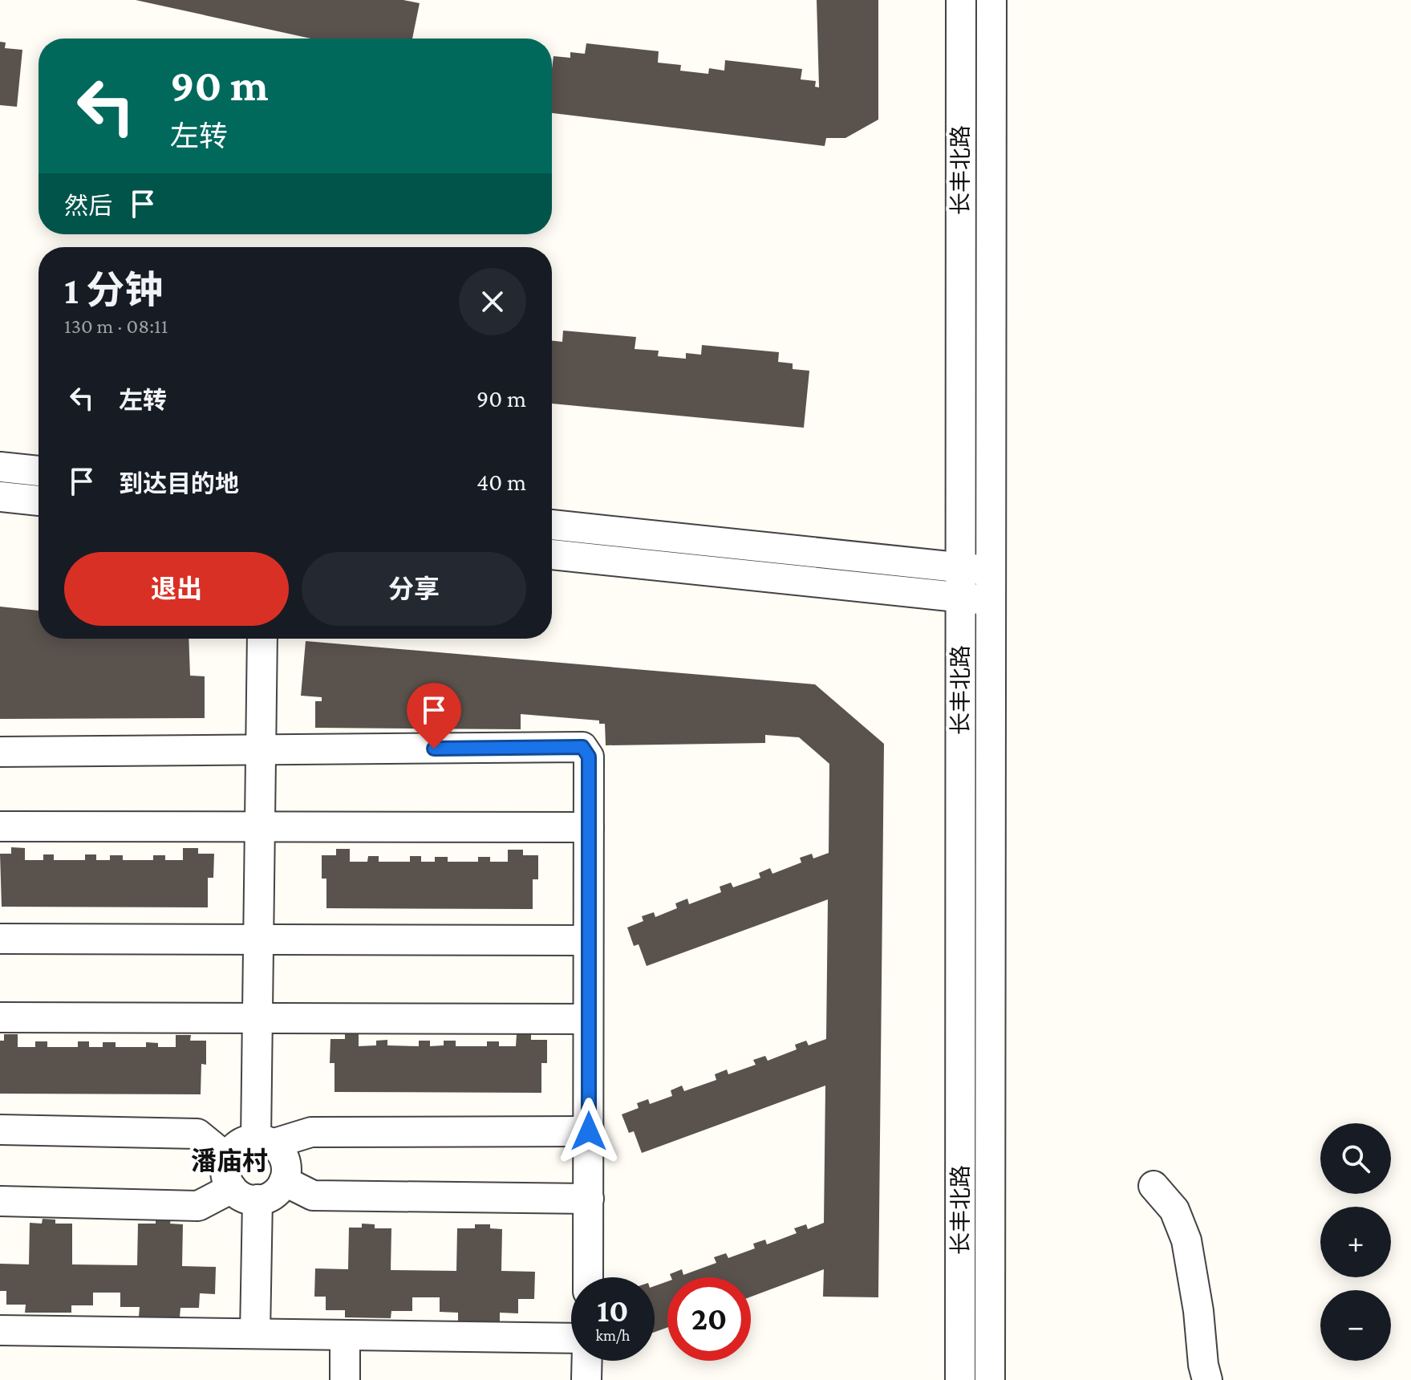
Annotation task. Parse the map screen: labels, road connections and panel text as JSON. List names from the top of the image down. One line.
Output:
{"streets":{"street":["长丰北路"]},"districts":["潘庙村"],"page":{"turn":["90 m","左转"],"then":"然后","heading":["1 分钟","130 m · 08:11"],"list":[{"name":"左转","value":"90 m"},{"name":"到达目的地","value":"40 m"}],"buttons":["退出","分享"],"map_buttons":["+","−"],"speed":"10 km/h","limit":"20"}}
